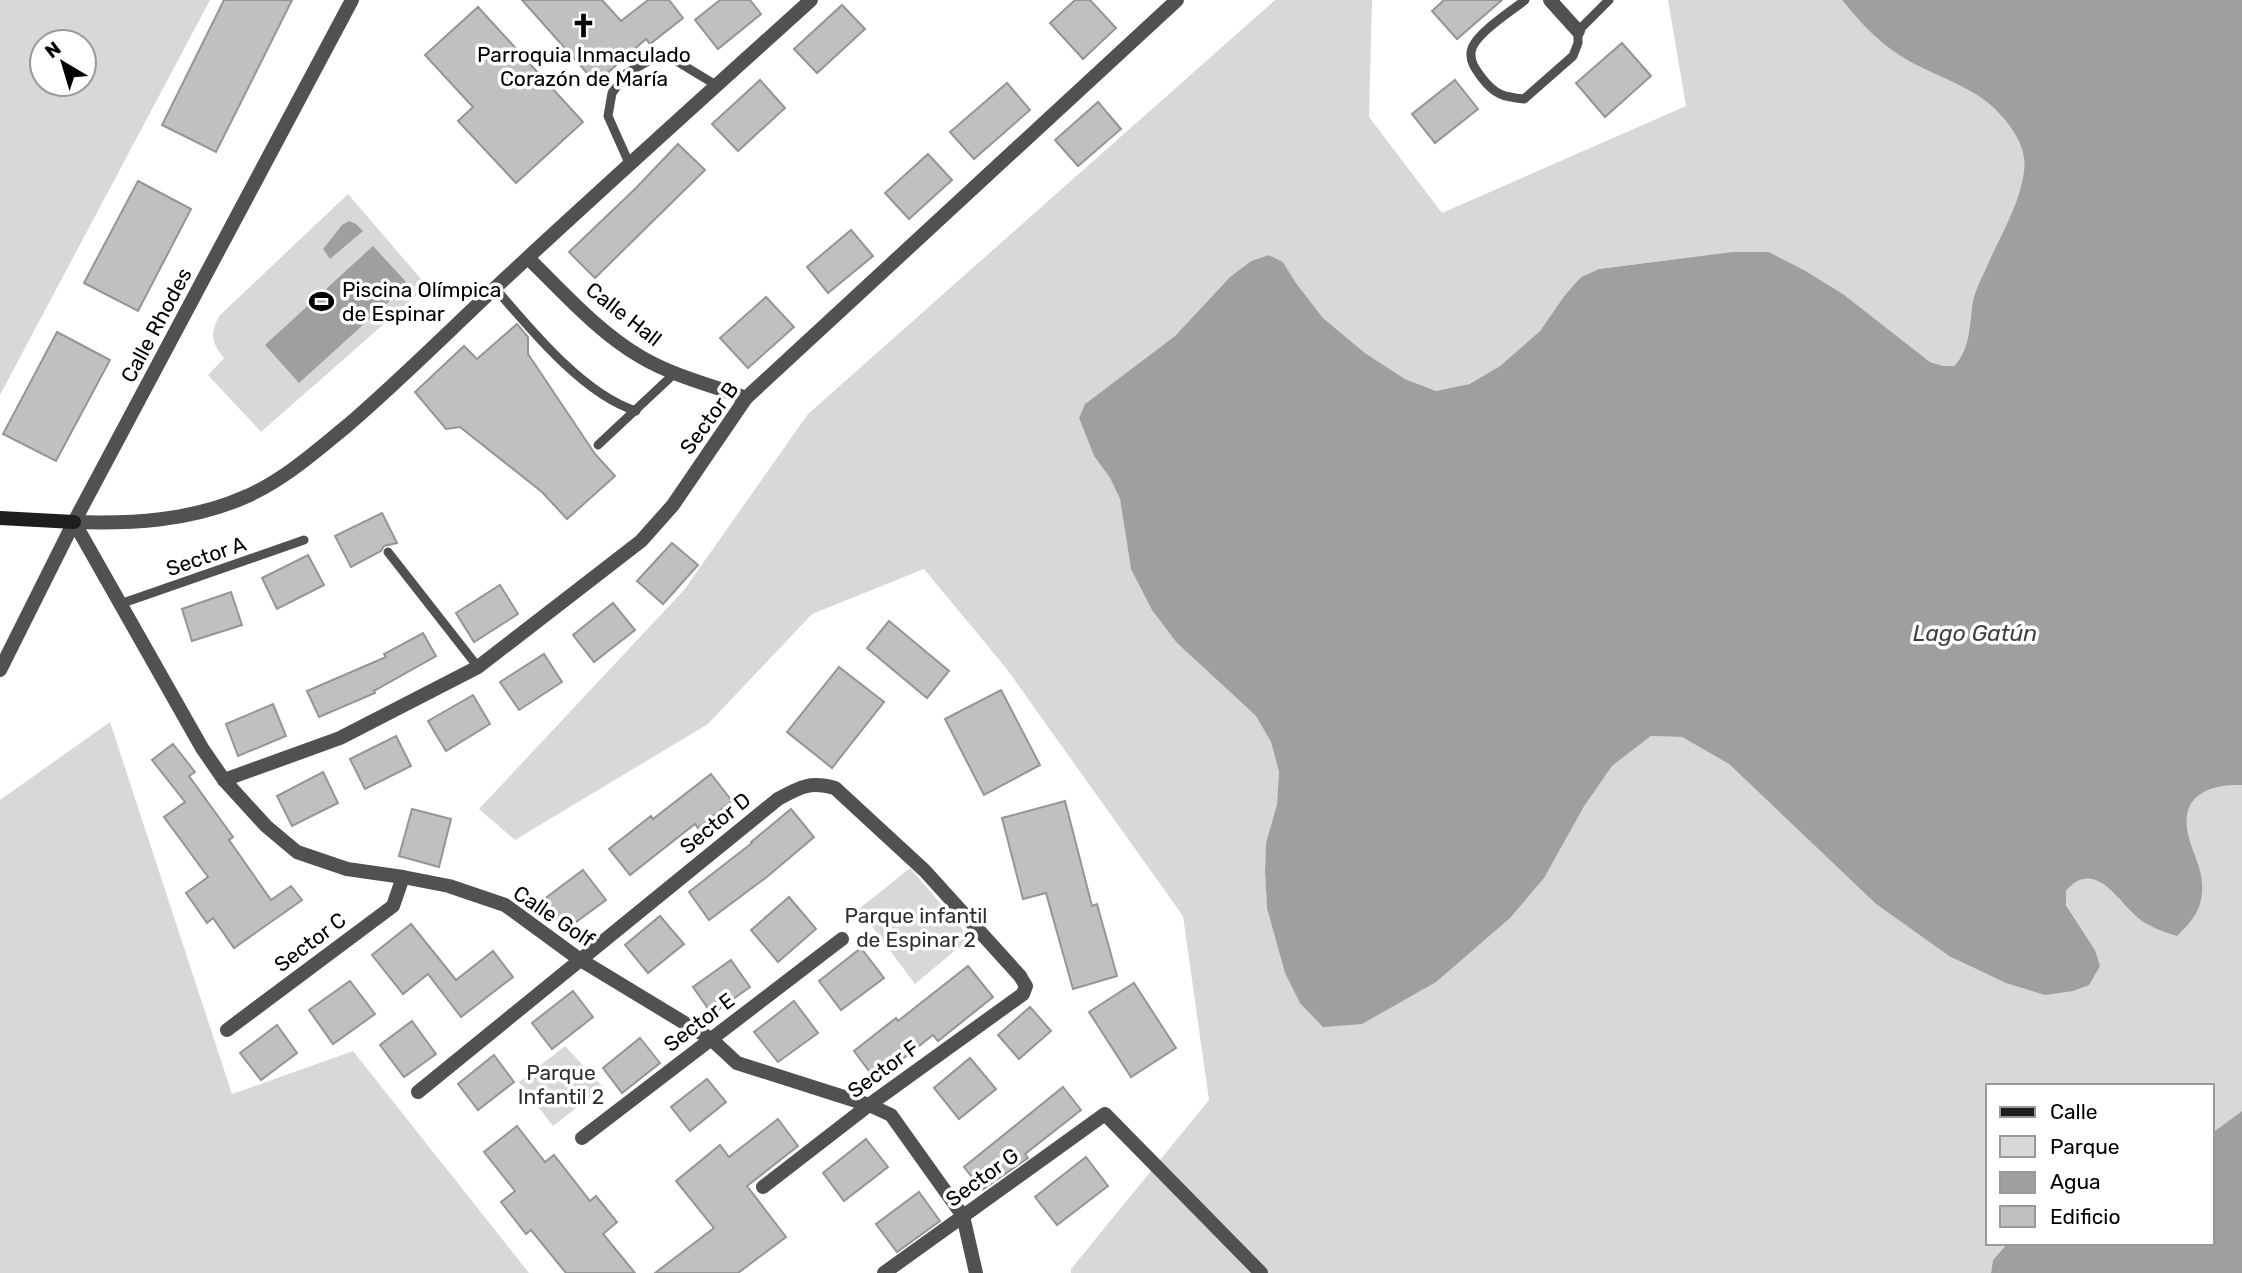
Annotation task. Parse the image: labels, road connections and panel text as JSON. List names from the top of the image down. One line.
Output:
{"streets":{"street":["Calle Hall","Calle Rhodes","Sector B","Sector D","Calle Golf","Sector C","Sector E","Sector F","Sector G"],"lane":["Sector A"]},"crossings":[["Calle Hall","Sector B"],["Calle Rhodes","Calle Golf"],["Sector B","Calle Golf"],["Sector A","Calle Golf"],["Sector D","Calle Golf"],["Sector D","Sector F"],["Calle Golf","Sector C"],["Calle Golf","Sector E"],["Calle Golf","Sector F"],["Calle Golf","Sector G"]],"water":["Lago Gatún"],"parks":["Parque infantil de Espinar 2","Parque Infantil 2"],"places":{"church":["Parroquia Inmaculado Corazón de María"],"sports":["Piscina Olímpica de Espinar"]},"legend":["Calle","Parque","Agua","Edificio"],"north":"top left"}
